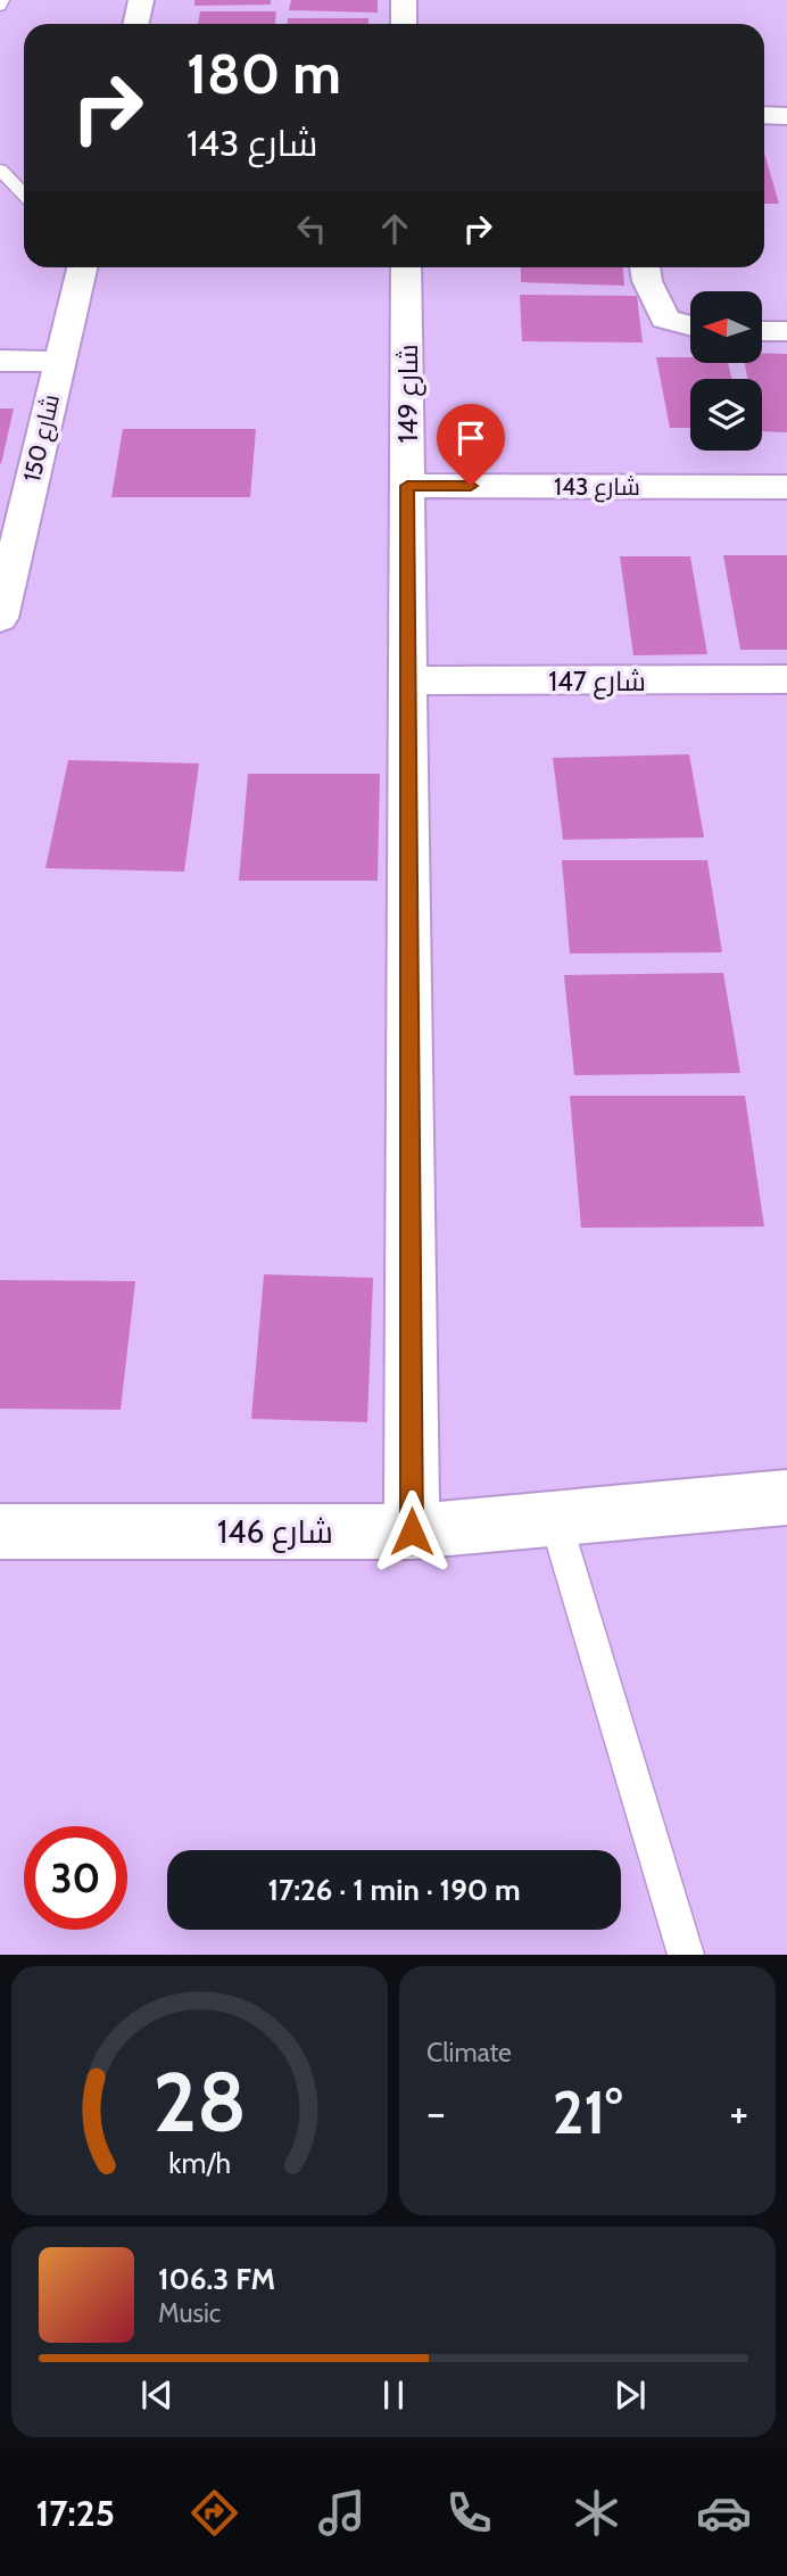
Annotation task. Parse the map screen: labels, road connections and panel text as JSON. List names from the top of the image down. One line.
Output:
{"streets":{"street":["شارع 149","شارع 150","شارع 143","شارع 147","شارع 146"]},"crossings":[["شارع 149","شارع 143"],["شارع 149","شارع 147"],["شارع 149","شارع 146"]],"north":"left","page":{"turn":["180 m","شارع 143"],"limit":"30","trip":"17:26 · 1 min · 190 m","tile":"Climate","heat":["−","21°","+"],"song":["106.3 FM","Music"],"tabs":"17:25","gauge":["28","km/h"]}}
